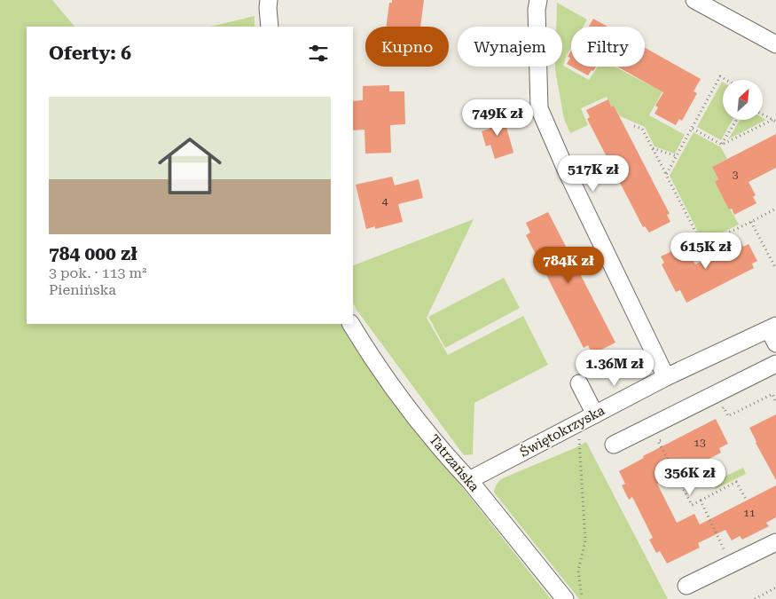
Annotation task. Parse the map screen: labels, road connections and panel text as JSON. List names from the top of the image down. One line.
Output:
{"streets":{"street":["Świętokrzyska","Tatrzańska"]},"crossings":[["Świętokrzyska","Tatrzańska"]],"house_numbers":["3","4","13","11"],"north":"top right","page":{"chip":["Kupno","Wynajem","Filtry"],"heading":"Oferty: 6","list":[{"name":"784 000 zł","note":"3 pok. · 113 m² · Pienińska"}],"price":["749K zł","517K zł","615K zł","784K zł","1.36M zł","356K zł"]}}
